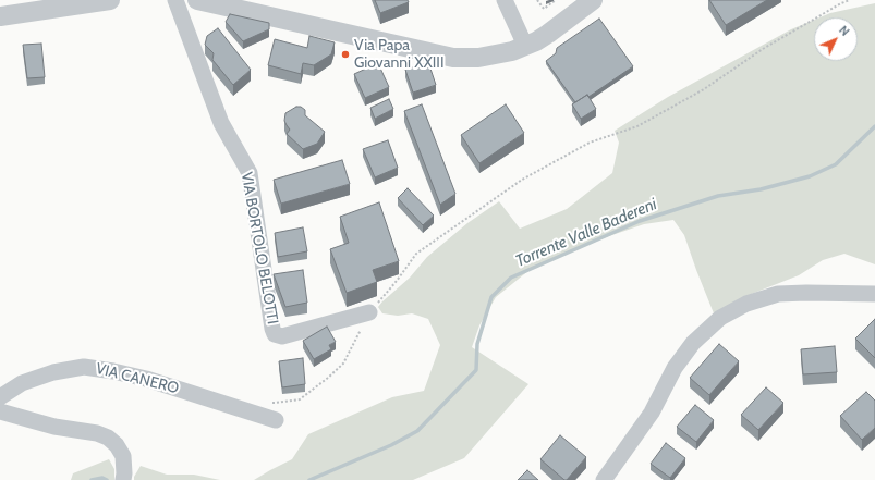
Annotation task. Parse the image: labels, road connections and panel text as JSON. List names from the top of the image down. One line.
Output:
{"streets":{"street":["VIA BORTOLO BELOTTI","VIA CANERO"]},"water":["Torrente Valle Badereni"],"places":["Via Papa Giovanni XXIII"],"north":"top right"}
